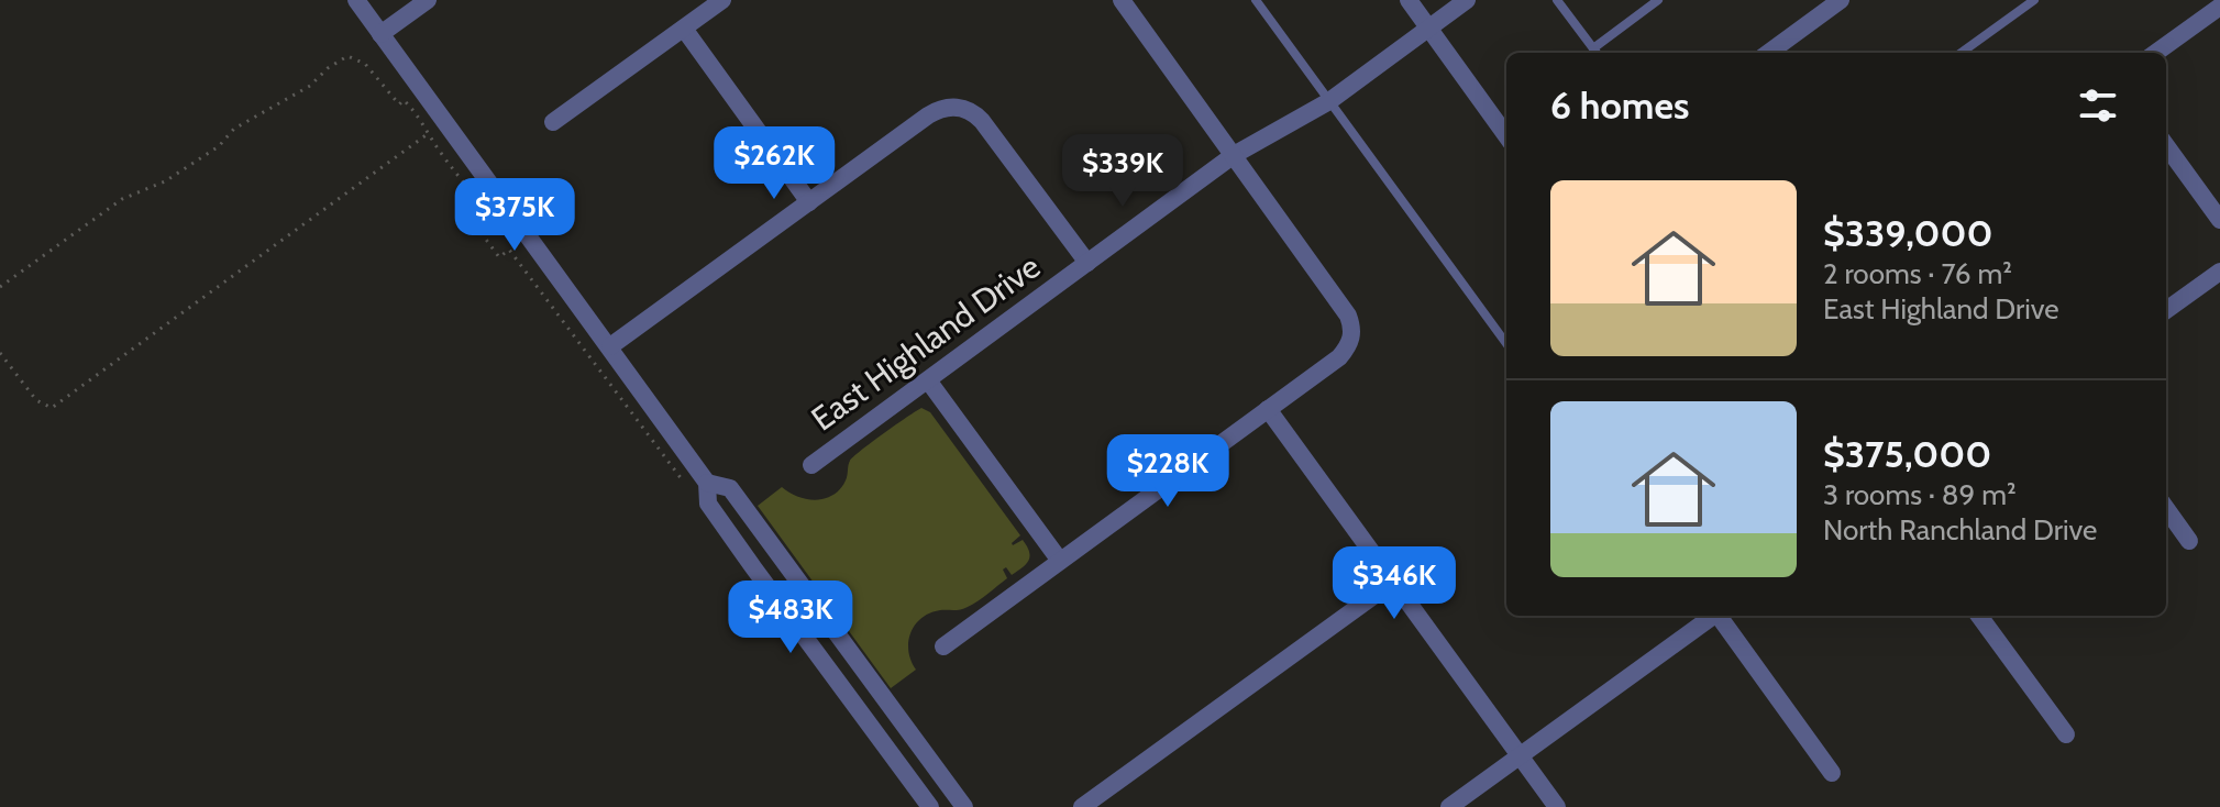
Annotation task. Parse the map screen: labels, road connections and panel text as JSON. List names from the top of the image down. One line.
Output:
{"streets":{"street":["East Highland Drive"]},"page":{"heading":"6 homes","price":["$262K","$339K","$375K","$228K","$346K","$483K"],"list":[{"name":"$339,000","note":"2 rooms · 76 m² · East Highland Drive"},{"name":"$375,000","note":"3 rooms · 89 m² · North Ranchland Drive"}]}}
